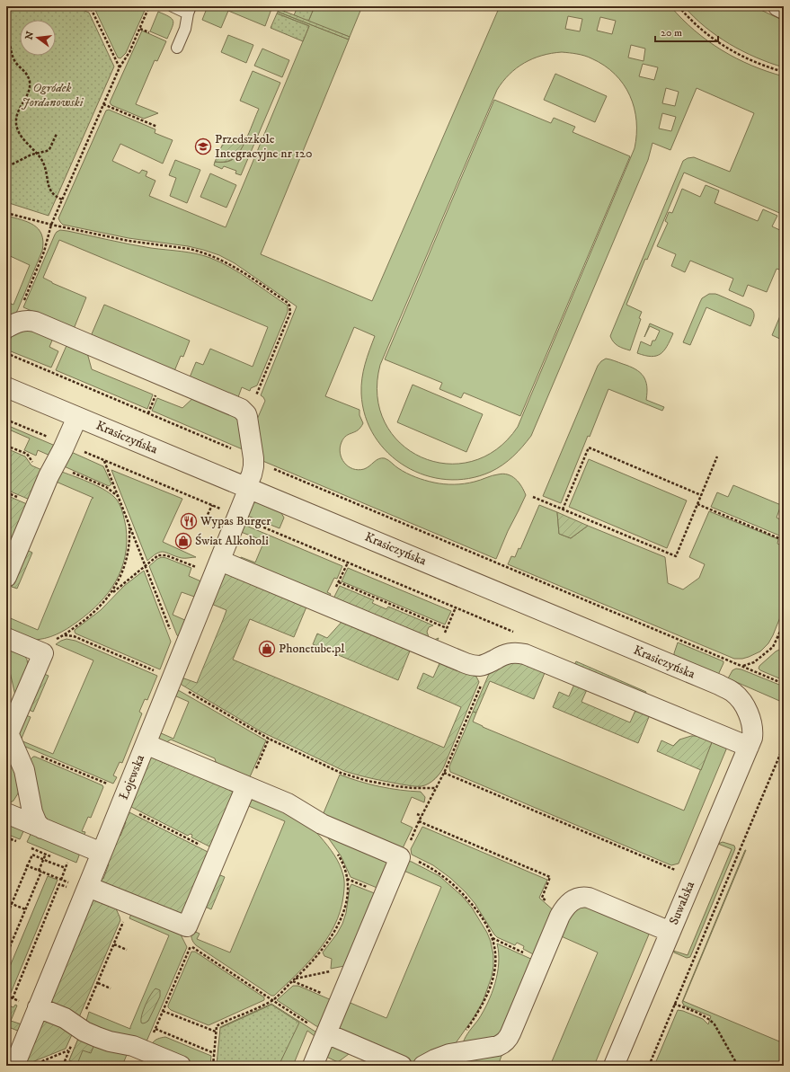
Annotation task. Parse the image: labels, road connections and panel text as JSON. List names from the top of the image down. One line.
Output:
{"streets":{"street":["Krasiczyńska","Łojewska","Suwalska"]},"crossings":[["Krasiczyńska","Łojewska"],["Krasiczyńska","Suwalska"]],"parks":["Ogródek Jordanowski"],"places":{"school or university":["Przedszkole Integracyjne nr 120"],"restaurant":["Wypas Burger"],"shop":["Świat Alkoholi","Phonetube.pl"]},"scale_bar":"20 m","north":"left"}
